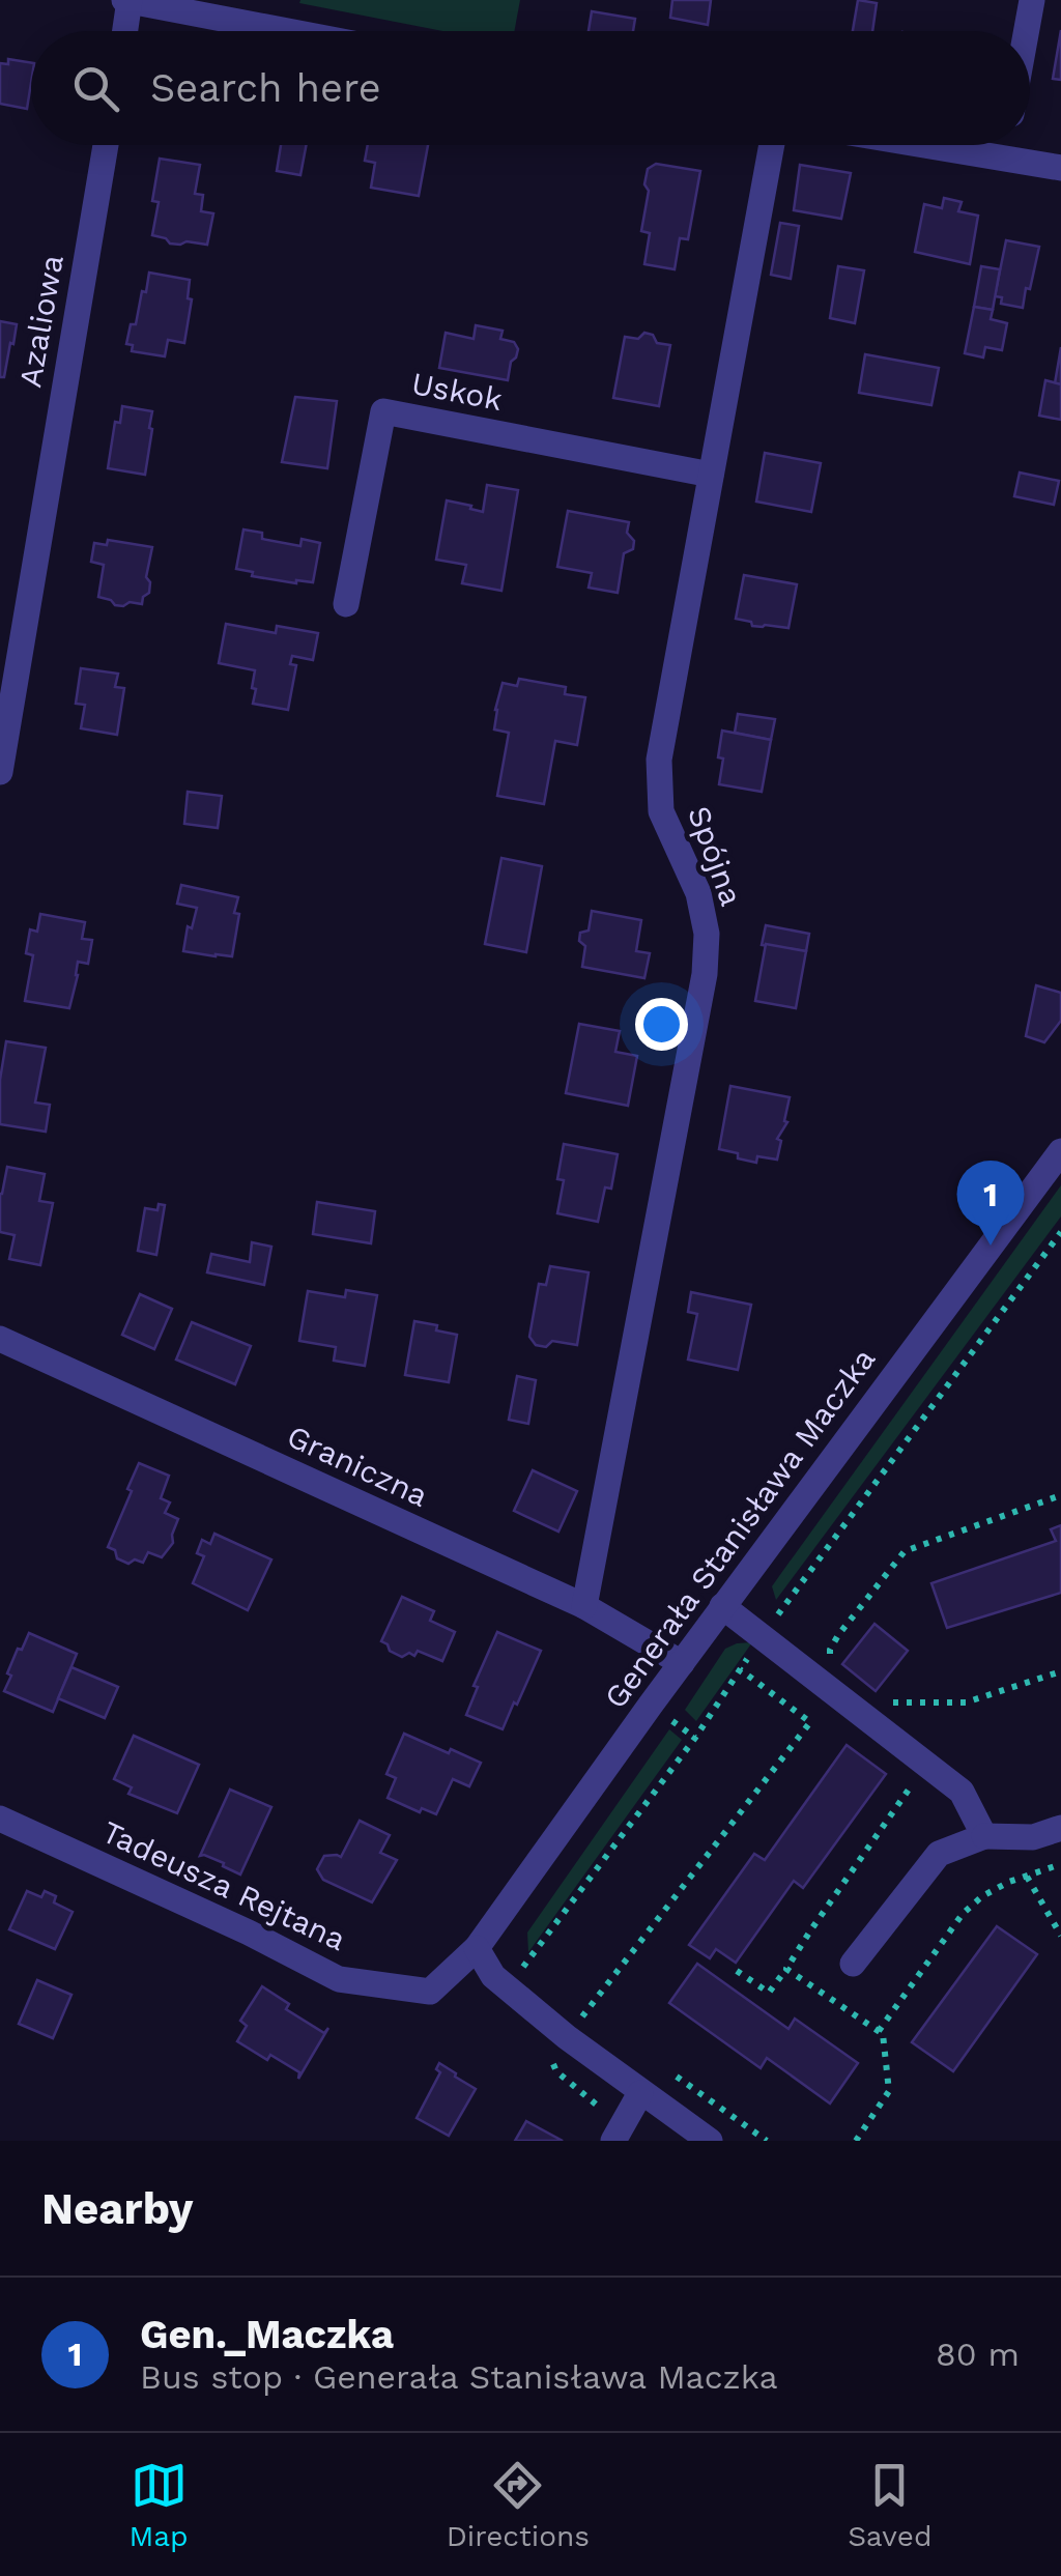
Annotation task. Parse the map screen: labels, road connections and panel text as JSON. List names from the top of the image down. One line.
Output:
{"streets":{"street":["Azaliowa","Uskok","Spójna","Graniczna","Generała Stanisława Maczka","Tadeusza Rejtana"]},"crossings":[["Uskok","Spójna"],["Spójna","Graniczna"],["Graniczna","Generała Stanisława Maczka"],["Generała Stanisława Maczka","Tadeusza Rejtana"]],"page":{"search":"Search here","pins":"1","heading":"Nearby","list":[{"mark":"1","name":"Gen._Maczka","note":"Bus stop · Generała Stanisława Maczka","value":"80 m"}],"nav":["Map","Directions","Saved"]}}
